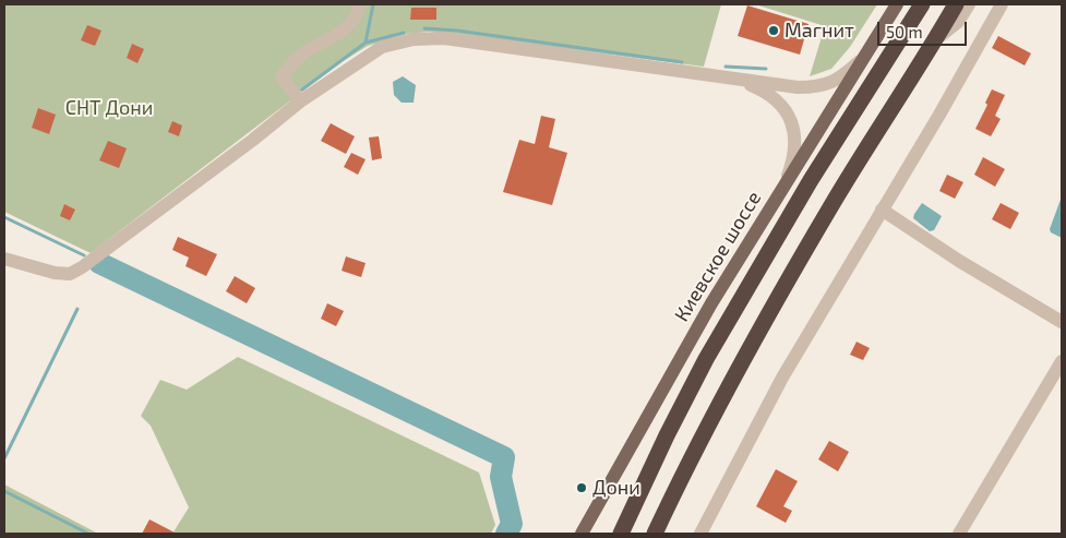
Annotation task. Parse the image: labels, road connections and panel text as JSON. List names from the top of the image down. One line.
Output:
{"streets":{"main road":["Киевское шоссе"]},"parks":["СНТ Дони"],"places":["Магнит","Дони"],"scale_bar":"50 m"}
